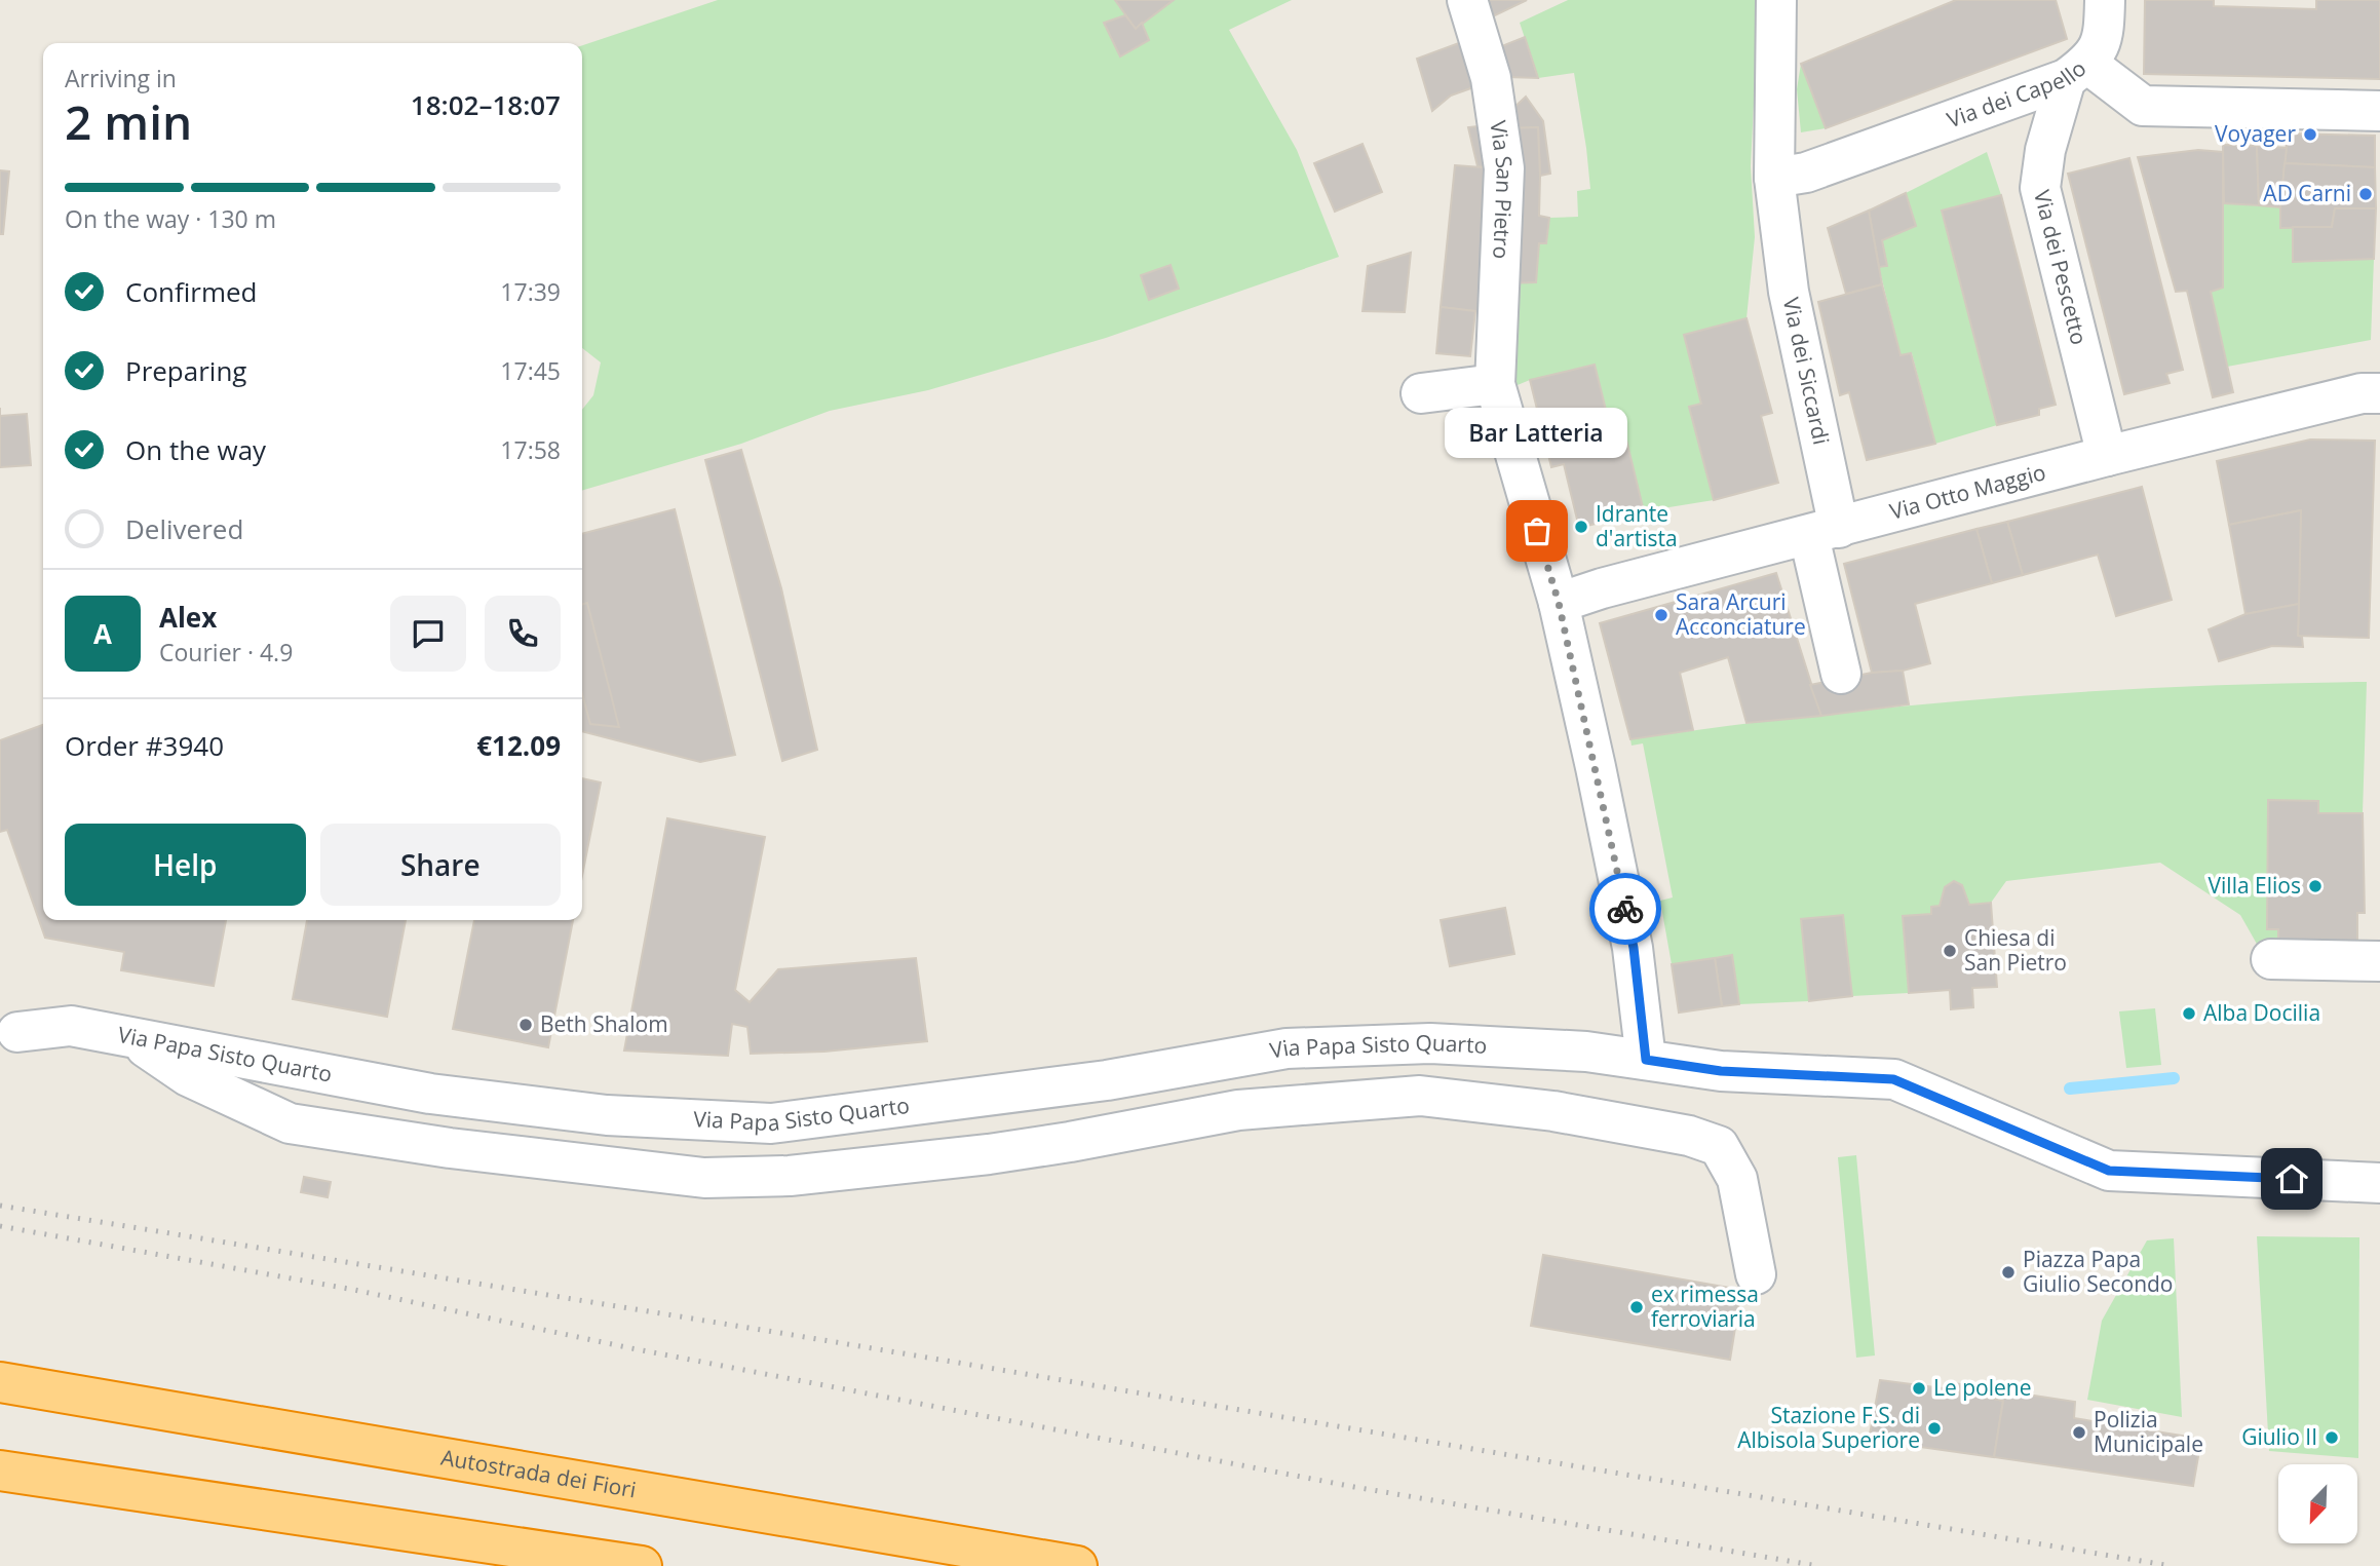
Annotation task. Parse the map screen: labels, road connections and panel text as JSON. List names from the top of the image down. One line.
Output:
{"streets":{"highway":["Autostrada dei Fiori"],"street":["Via dei Capello","Via San Pietro","Via dei Pescetto","Via dei Siccardi","Via Otto Maggio","Via Papa Sisto Quarto"]},"crossings":[["Via dei Capello","Via dei Pescetto"],["Via dei Capello","Via dei Siccardi"],["Via San Pietro","Via Otto Maggio"],["Via San Pietro","Via Papa Sisto Quarto"],["Via dei Pescetto","Via Otto Maggio"],["Via dei Siccardi","Via Otto Maggio"]],"places":["Voyager","AD Carni","Idrante d'artista","Bar Latteria","Sara Arcuri Acconciature","Villa Elios","Chiesa di San Pietro","Alba Docilia","Beth Shalom","Piazza Papa Giulio Secondo","ex rimessa ferroviaria","Le polene","Stazione F.S. di Albisola Superiore","Polizia Municipale","Giulio II"],"north":"bottom left","page":{"heading":["2 min","Arriving in","18:02–18:07"],"panel":["Alex","Courier · 4.9","Order #3940","€12.09"],"bar":"On the way · 130 m","list":[["Confirmed","17:39"],["Preparing","17:45"],["On the way","17:58"],"Delivered"],"bubble":"Bar Latteria","round":"A","buttons":["Help","Share"]}}
